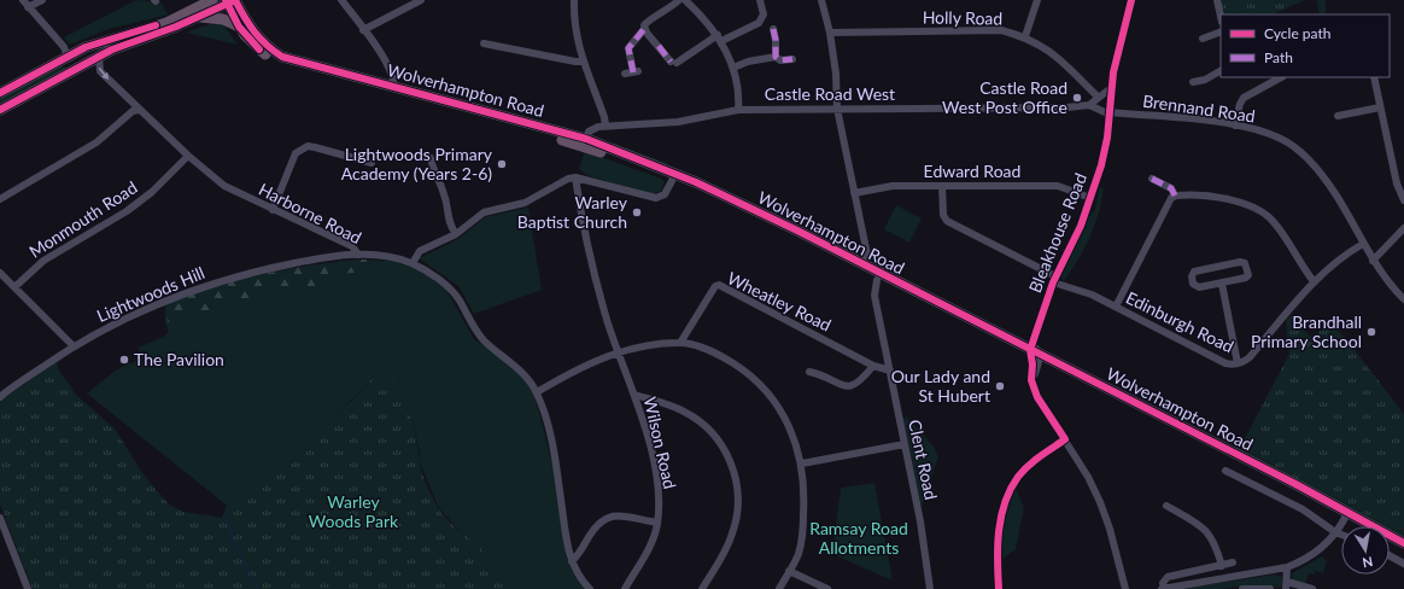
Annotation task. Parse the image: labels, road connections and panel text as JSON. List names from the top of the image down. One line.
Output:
{"streets":{"highway":["Wolverhampton Road"],"street":["Holly Road","Castle Road West","Brennand Road","Edward Road","Harborne Road","Monmouth Road","Bleakhouse Road","Lightwoods Hill","Wheatley Road","Edinburgh Road","Wilson Road","Clent Road"]},"crossings":[["Wolverhampton Road","Bleakhouse Road"],["Wolverhampton Road","Clent Road"],["Castle Road West","Brennand Road"],["Castle Road West","Bleakhouse Road"],["Brennand Road","Bleakhouse Road"],["Brennand Road","Edinburgh Road"],["Edward Road","Bleakhouse Road"],["Edward Road","Edinburgh Road"],["Harborne Road","Monmouth Road"],["Harborne Road","Lightwoods Hill"],["Bleakhouse Road","Edinburgh Road"],["Wheatley Road","Clent Road"]],"parks":["Warley Woods Park","Ramsay Road Allotments"],"places":["Castle Road West Post Office","Lightwoods Primary Academy (Years 2-6)","Warley Baptist Church","Brandhall Primary School","The Pavilion","Our Lady and St Hubert"],"legend":["Cycle path","Path"],"north":"bottom"}
